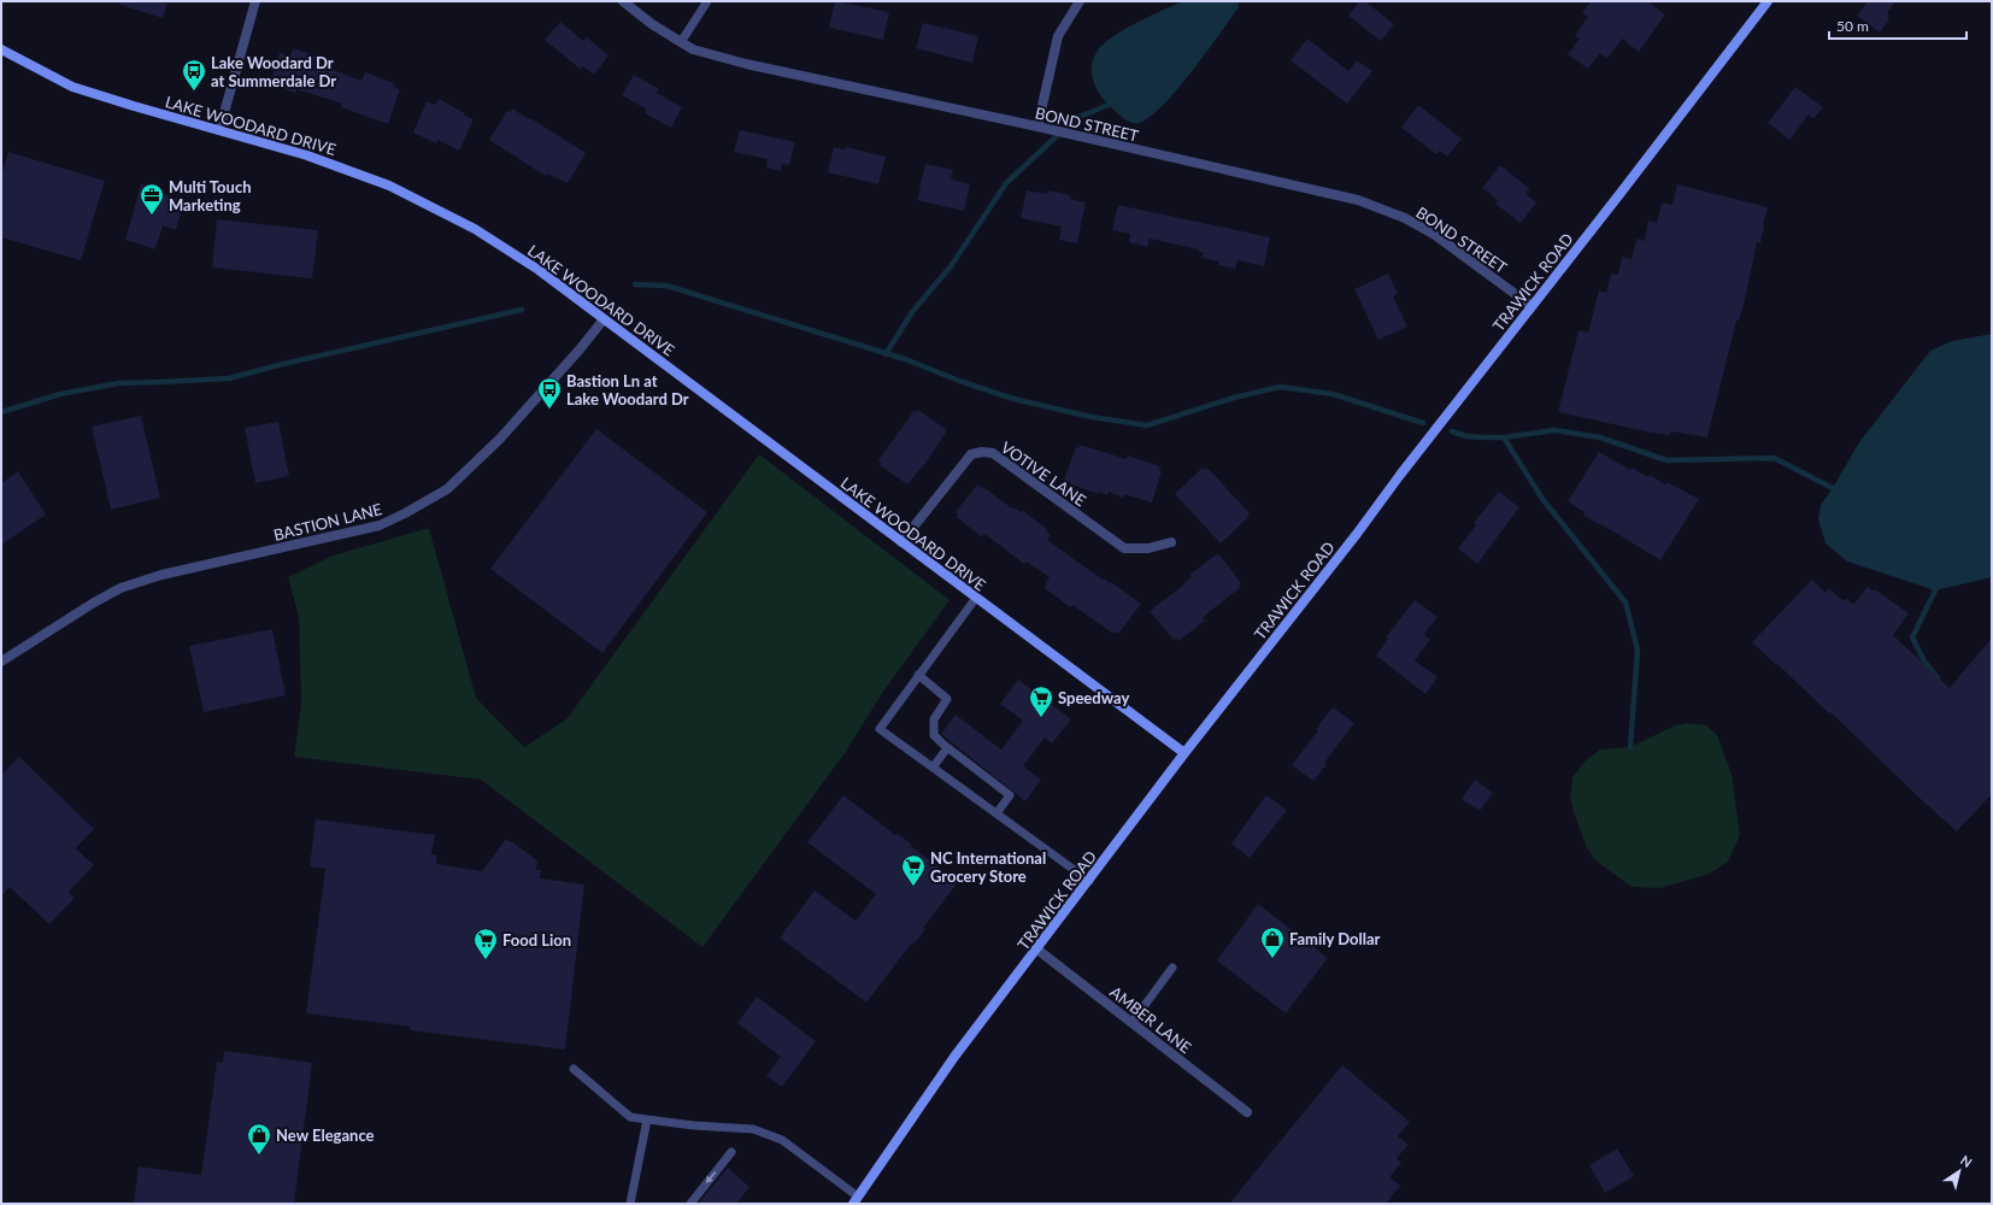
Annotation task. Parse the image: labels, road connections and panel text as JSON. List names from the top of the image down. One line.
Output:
{"streets":{"street":["BOND STREET","LAKE WOODARD DRIVE","TRAWICK ROAD","VOTIVE LANE","BASTION LANE","AMBER LANE"]},"crossings":[["BOND STREET","TRAWICK ROAD"],["LAKE WOODARD DRIVE","TRAWICK ROAD"],["LAKE WOODARD DRIVE","VOTIVE LANE"],["LAKE WOODARD DRIVE","BASTION LANE"],["TRAWICK ROAD","AMBER LANE"]],"places":{"bus stop":["Lake Woodard Dr at Summerdale Dr","Bastion Ln at Lake Woodard Dr"],"office":["Multi Touch Marketing"],"supermarket":["Speedway","NC International Grocery Store","Food Lion"],"shop":["Family Dollar","New Elegance"]},"scale_bar":"50 m","north":"top right"}
